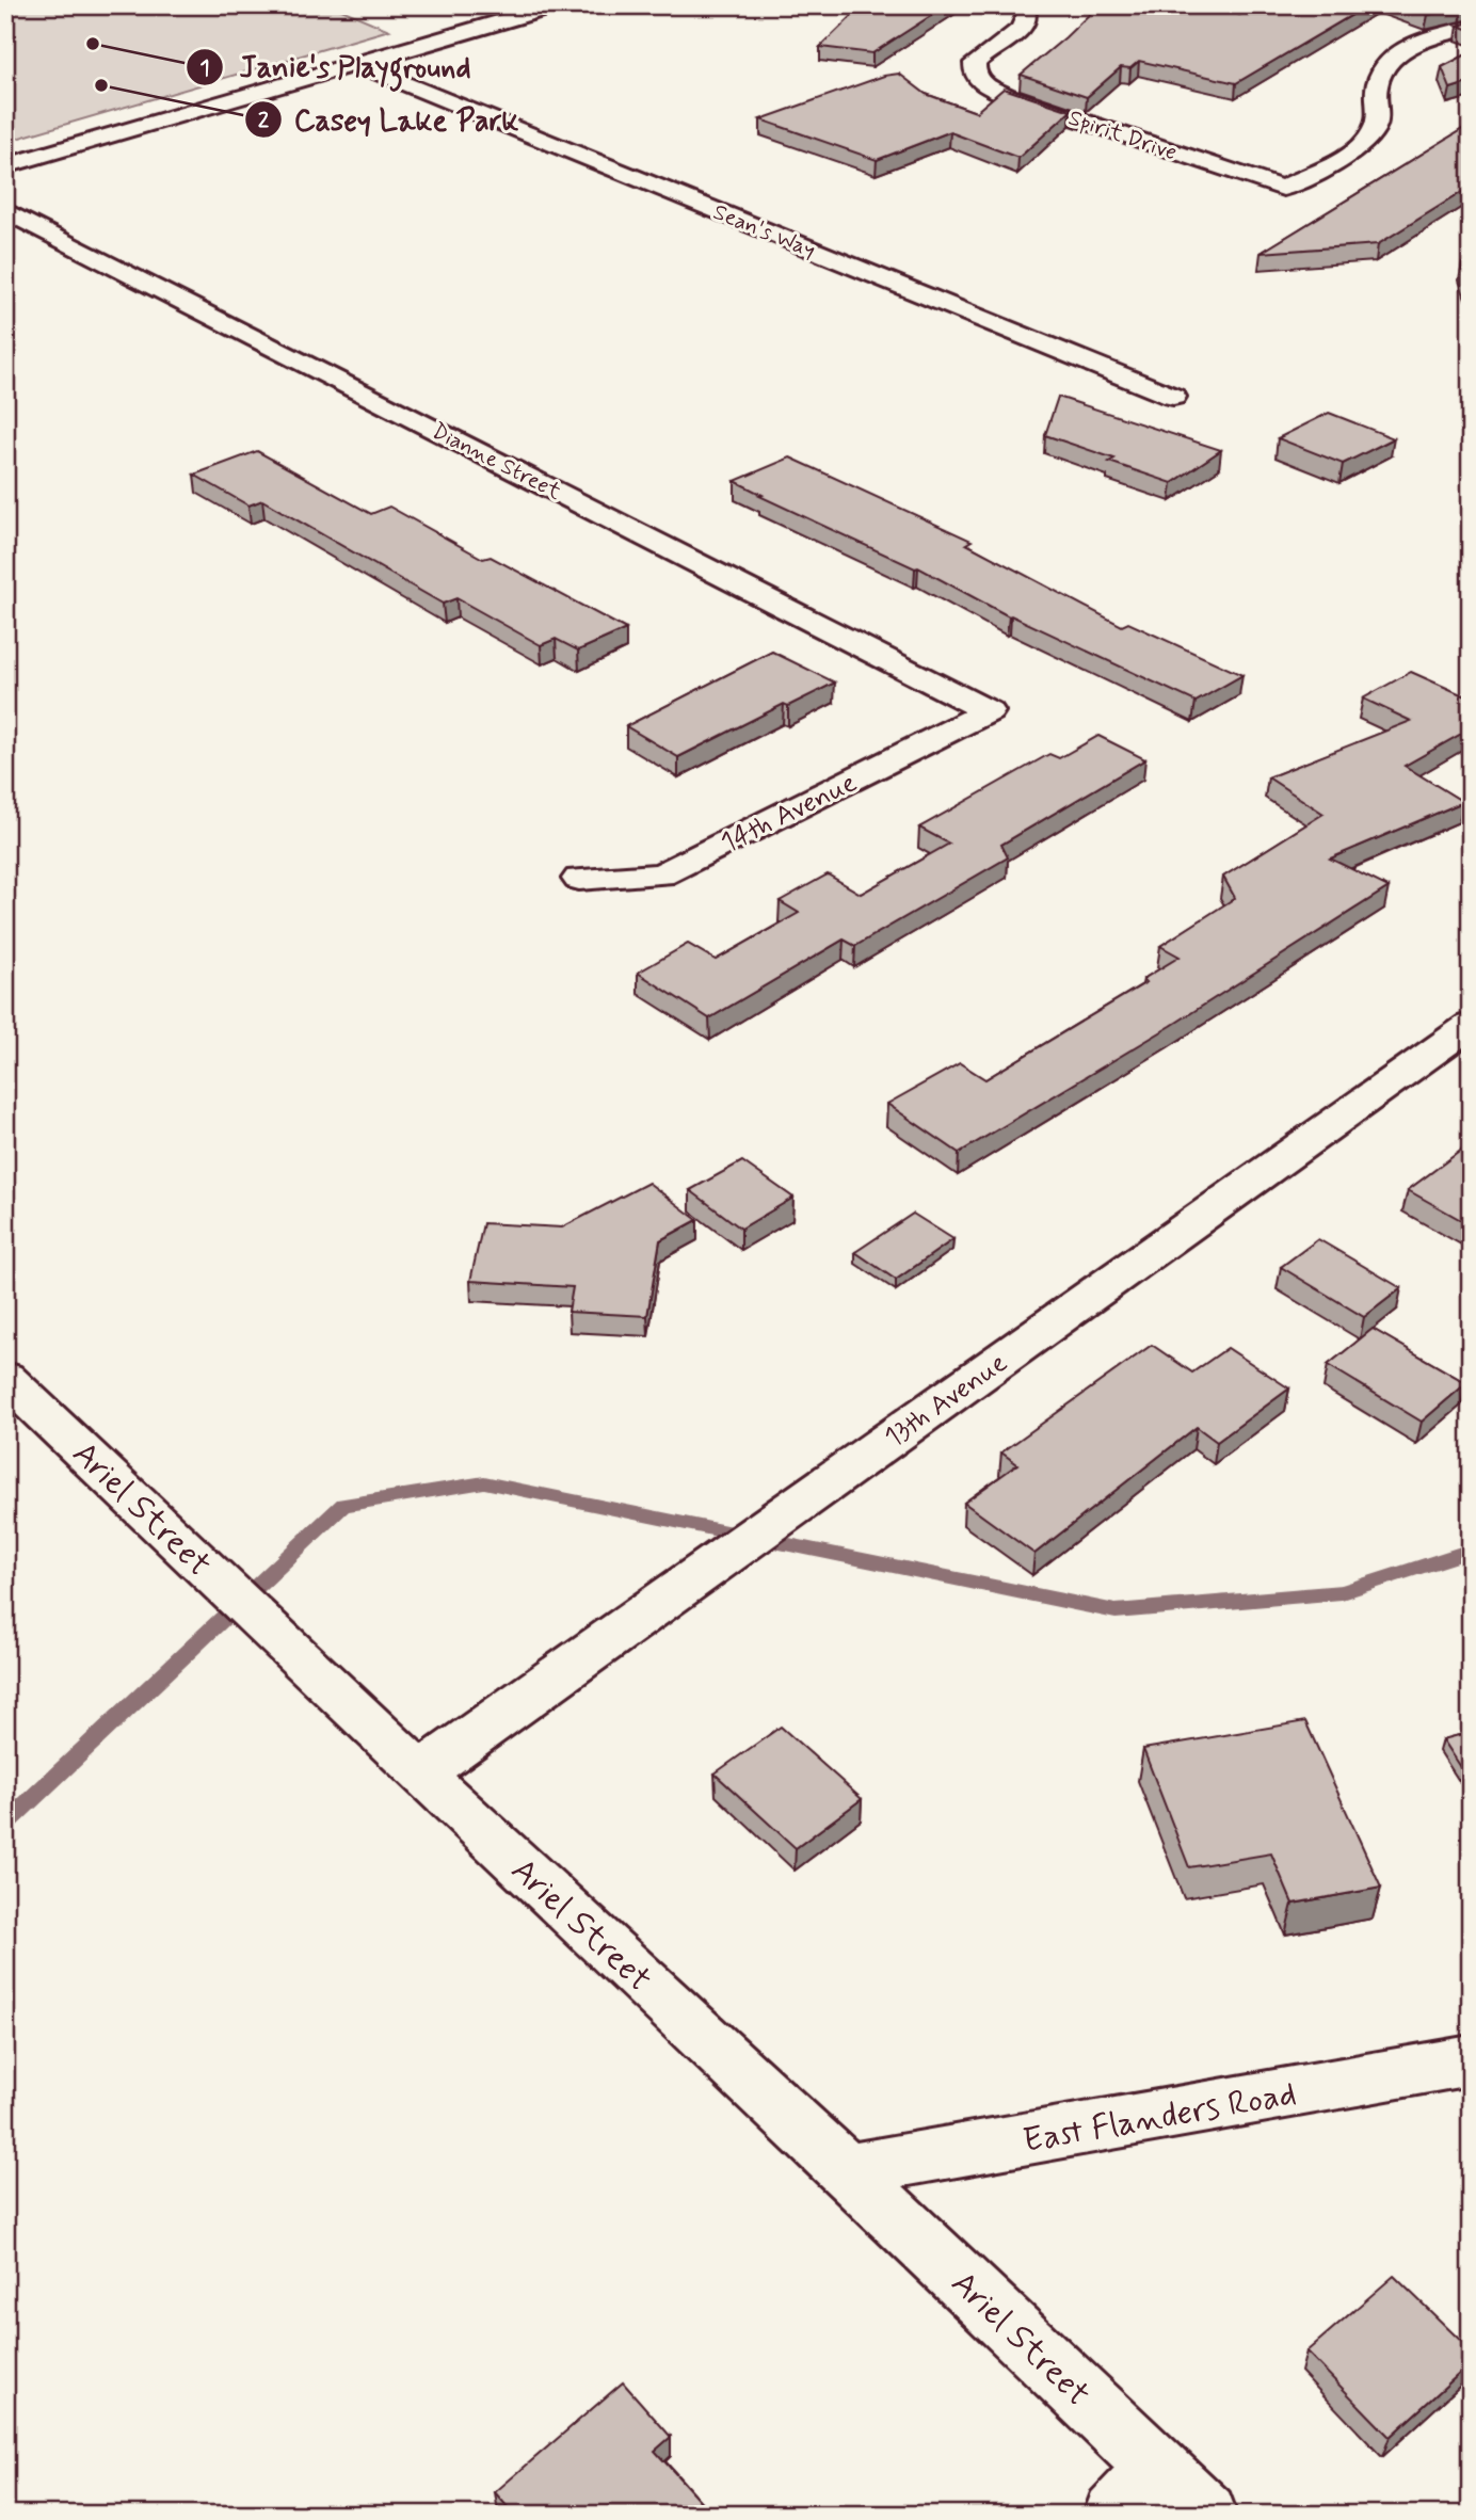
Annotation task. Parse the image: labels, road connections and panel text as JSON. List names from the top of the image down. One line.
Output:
{"streets":{"street":["Spirit Drive","Sean's Way","Dianne Street","14th Avenue","13th Avenue","Ariel Street","East Flanders Road"]},"crossings":[["Dianne Street","14th Avenue"],["13th Avenue","Ariel Street"],["Ariel Street","East Flanders Road"]],"places":["Janie's Playground","Casey Lake Park"]}
